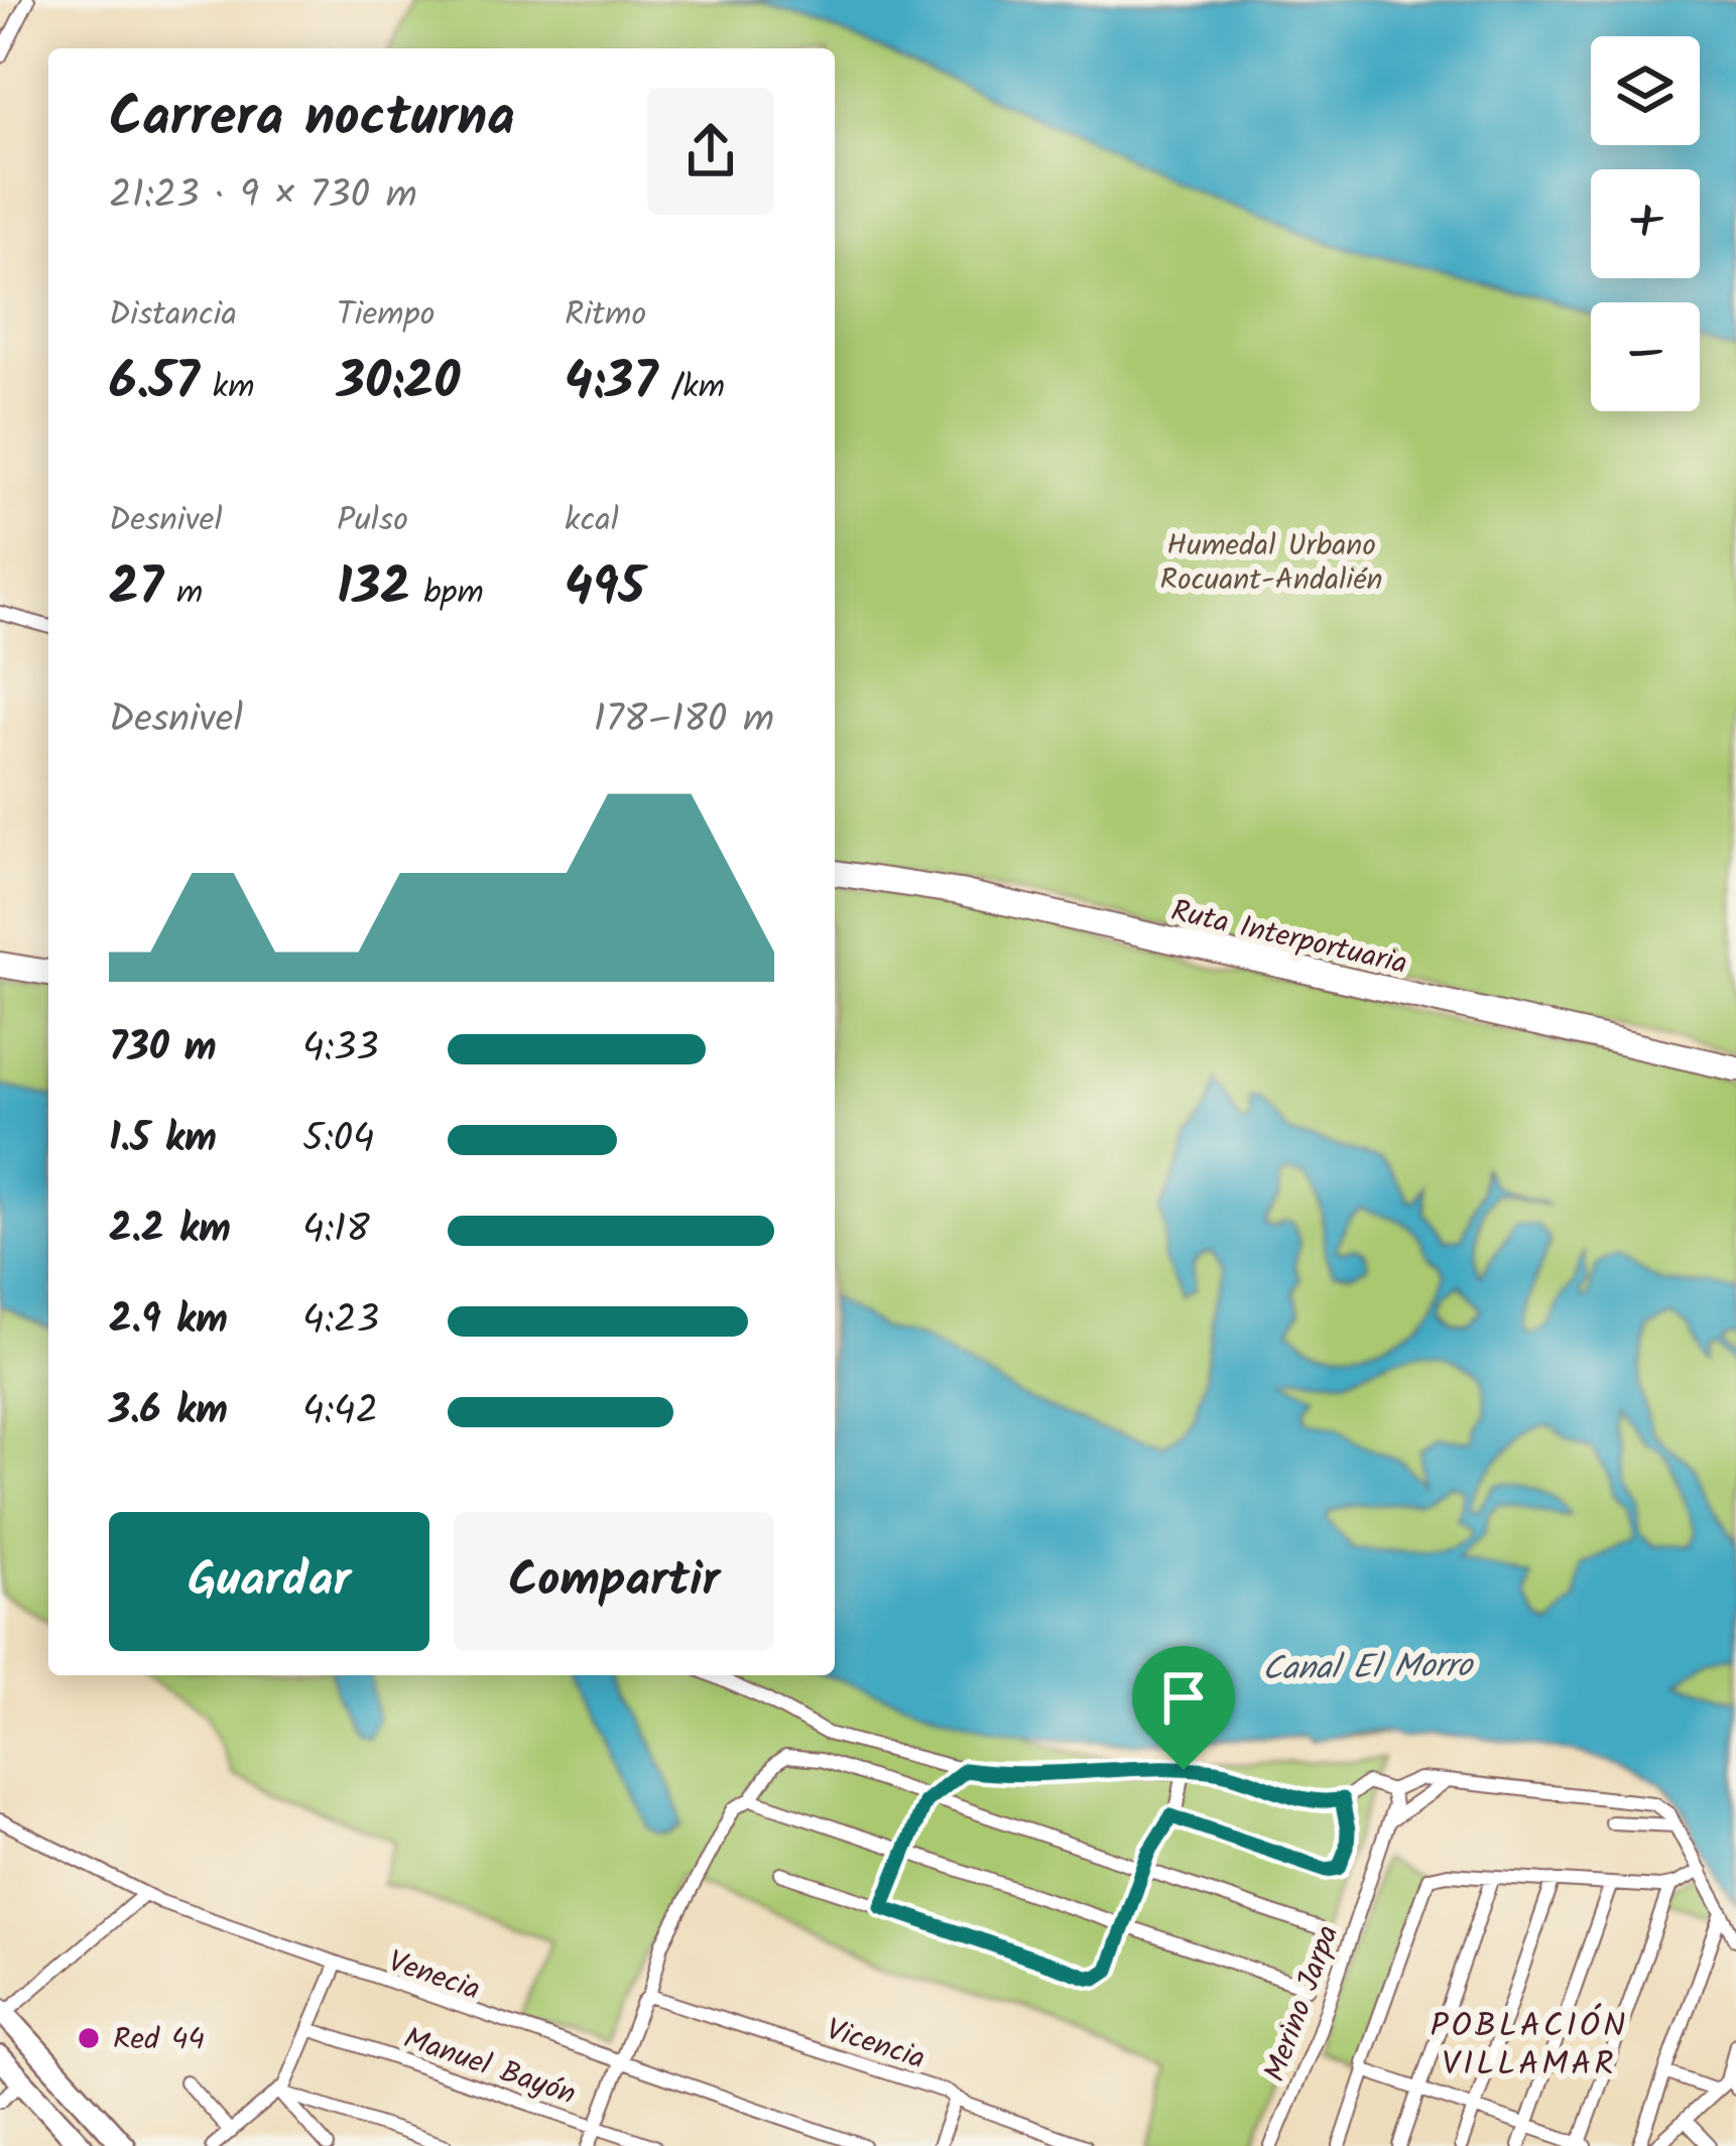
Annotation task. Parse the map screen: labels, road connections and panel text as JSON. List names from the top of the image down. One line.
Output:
{"streets":{"highway":["Ruta Interportuaria"],"street":["Venecia","Merino Jarpa","Vicencia","Manuel Bayón"]},"districts":["POBLACIÓN VILLAMAR"],"water":["Canal El Morro"],"parks":["Humedal Urbano Rocuant-Andalién"],"places":["Red 44"],"page":{"map_buttons":["+","−"],"heading":["Carrera nocturna","21:23 · 9 × 730 m"],"stats":[["Distancia","6.57 km"],["Tiempo","30:20"],["Ritmo","4:37 /km"],["Desnivel","27 m"],["Pulso","132 bpm"],["kcal","495"]],"chart":["Desnivel","178–180 m"],"list":[{"name":"730 m","note":"4:33"},{"name":"1.5 km","note":"5:04"},{"name":"2.2 km","note":"4:18"},{"name":"2.9 km","note":"4:23"},{"name":"3.6 km","note":"4:42"}],"buttons":["Guardar","Compartir"]}}
